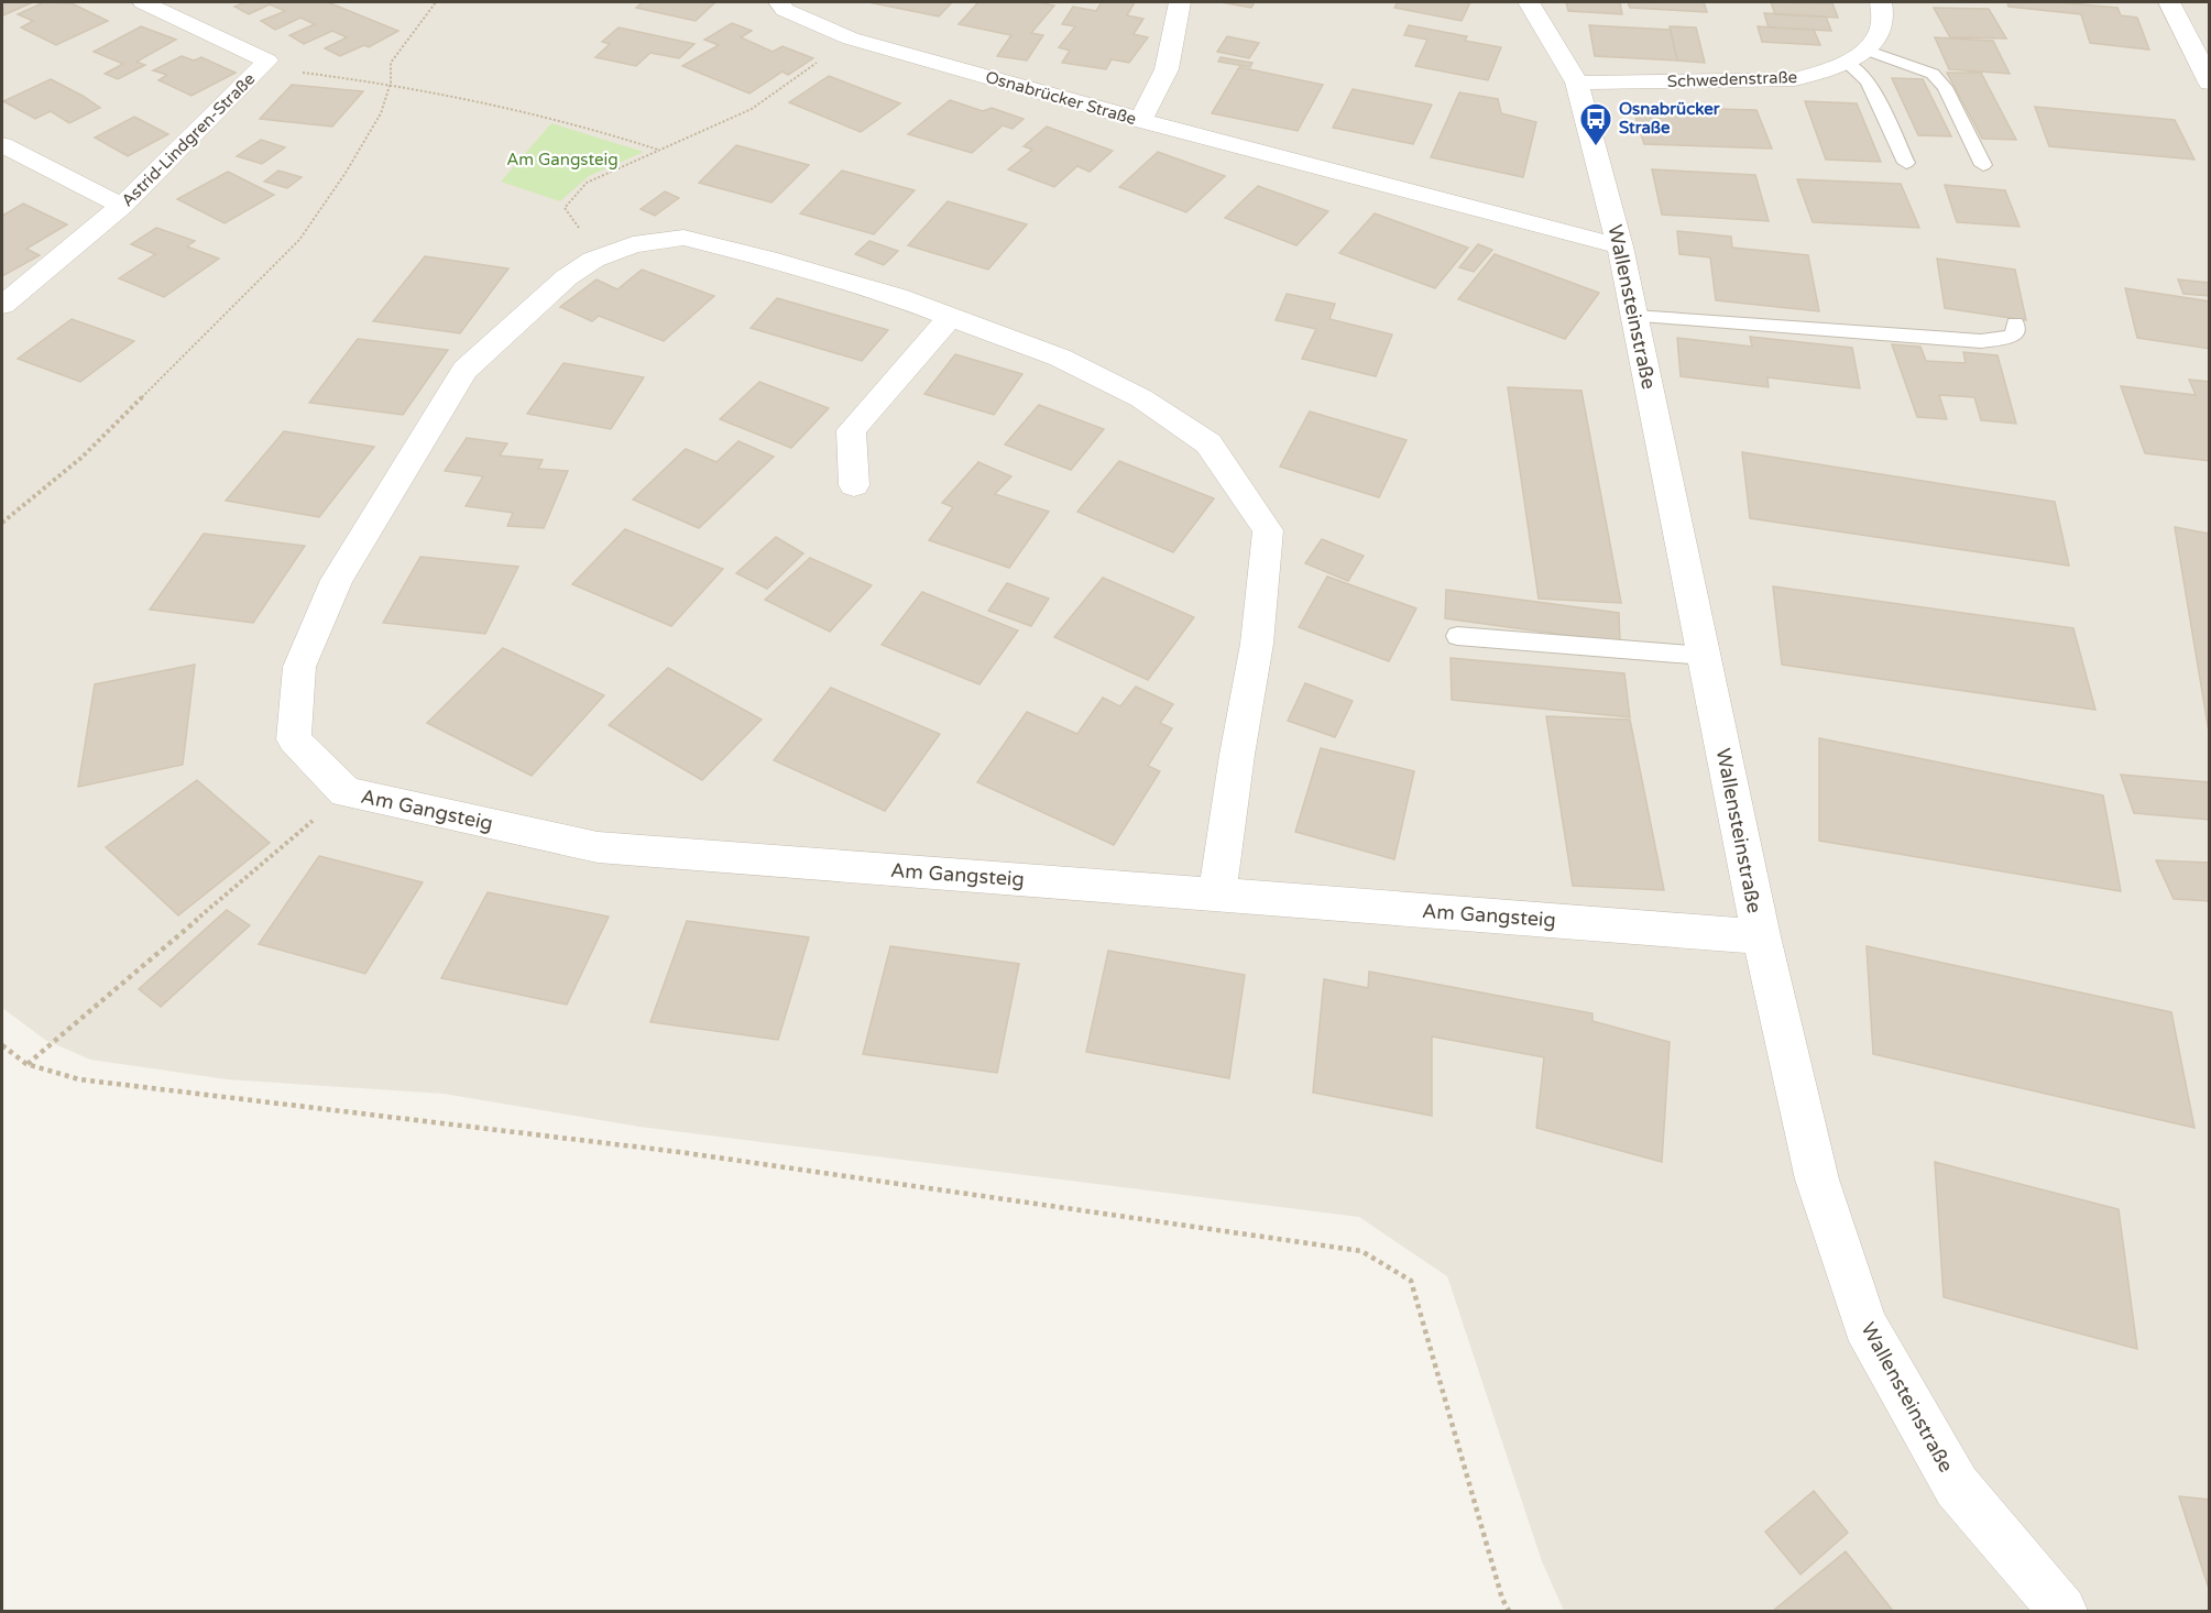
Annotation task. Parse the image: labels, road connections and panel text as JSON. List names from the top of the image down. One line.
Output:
{"streets":{"street":["Schwedenstraße","Osnabrücker Straße","Astrid-Lindgren-Straße","Wallensteinstraße","Am Gangsteig"]},"crossings":[["Schwedenstraße","Wallensteinstraße"],["Osnabrücker Straße","Wallensteinstraße"],["Wallensteinstraße","Am Gangsteig"]],"parks":["Am Gangsteig"],"places":{"bus stop":["Osnabrücker Straße"]}}
